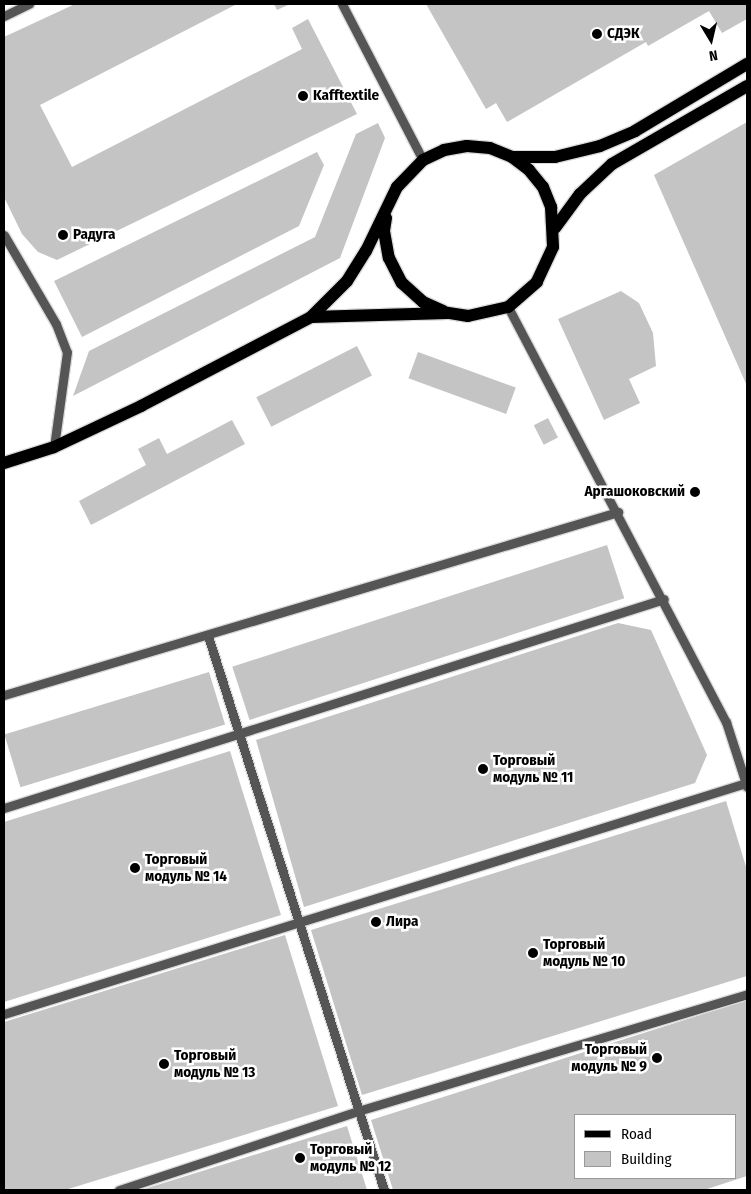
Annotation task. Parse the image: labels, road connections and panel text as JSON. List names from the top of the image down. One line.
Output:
{"places":["СДЭК","Kafftextile","Радуга","Аргашоковский","Торговый модуль № 11","Торговый модуль № 14","Лира","Торговый модуль № 10","Торговый модуль № 9","Торговый модуль № 13","Торговый модуль № 12"],"legend":["Road","Building"],"north":"bottom"}
